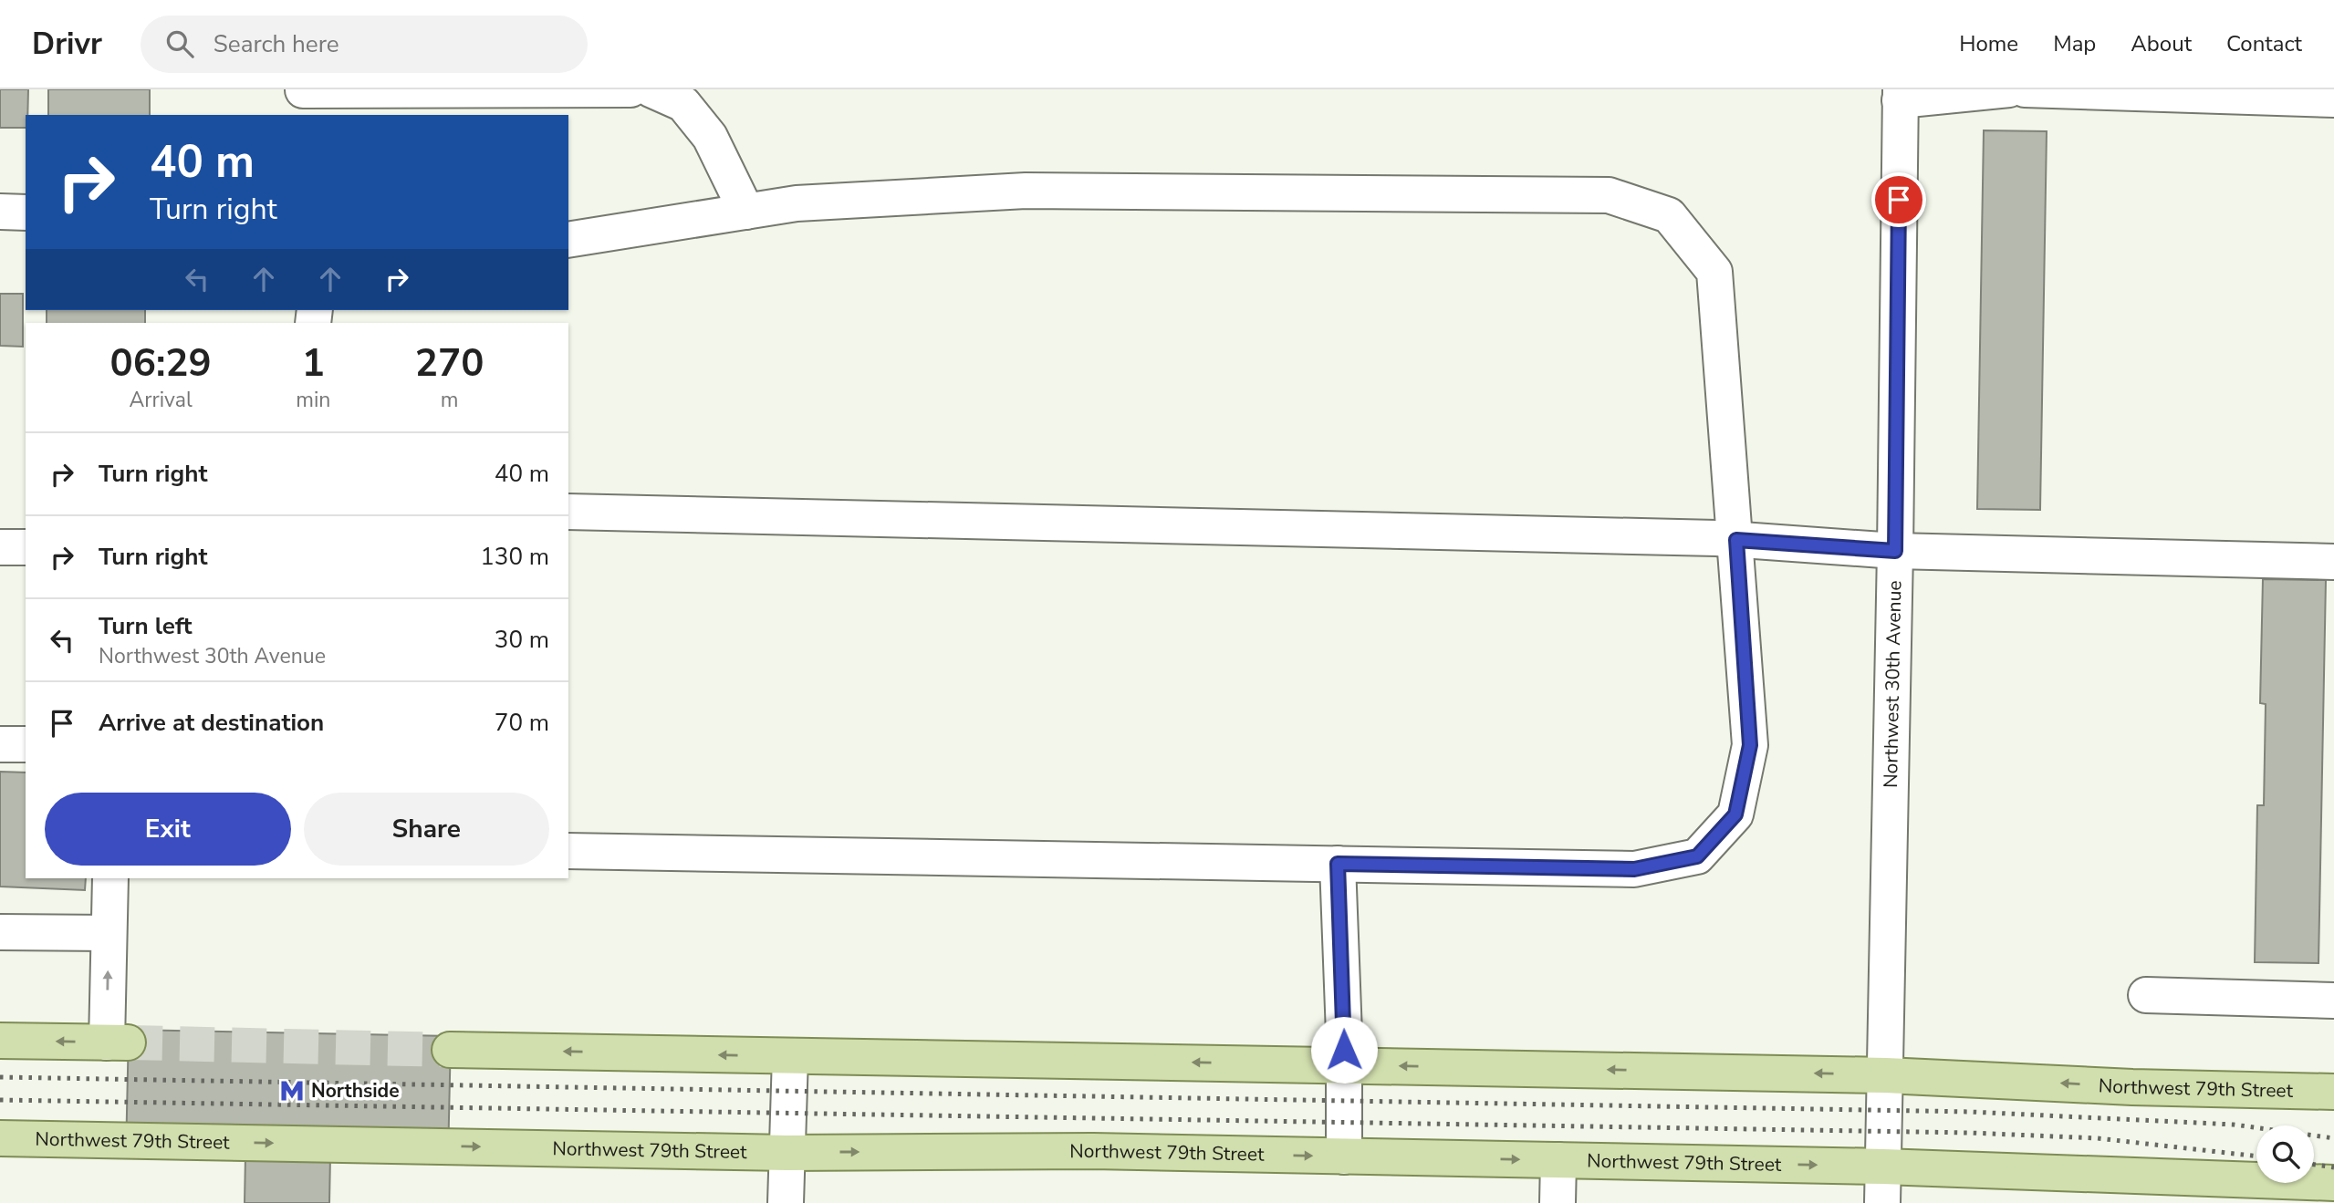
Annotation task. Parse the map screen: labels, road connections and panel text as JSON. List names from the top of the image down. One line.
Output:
{"streets":{"main road":["Northwest 79th Street"],"street":["Northwest 30th Avenue"]},"crossings":[["Northwest 30th Avenue","Northwest 79th Street"]],"places":{"metro station":["Northside"]},"page":{"header":"Drivr","search":"Search here","nav":["Home","Map","About","Contact"],"turn":["40 m","Turn right"],"eta":["06:29","Arrival","1","min","270","m"],"list":[{"name":"Turn right","value":"40 m"},{"name":"Turn right","value":"130 m"},{"name":"Turn left","note":"Northwest 30th Avenue","value":"30 m"},{"name":"Arrive at destination","value":"70 m"}],"buttons":["Exit","Share"]}}
